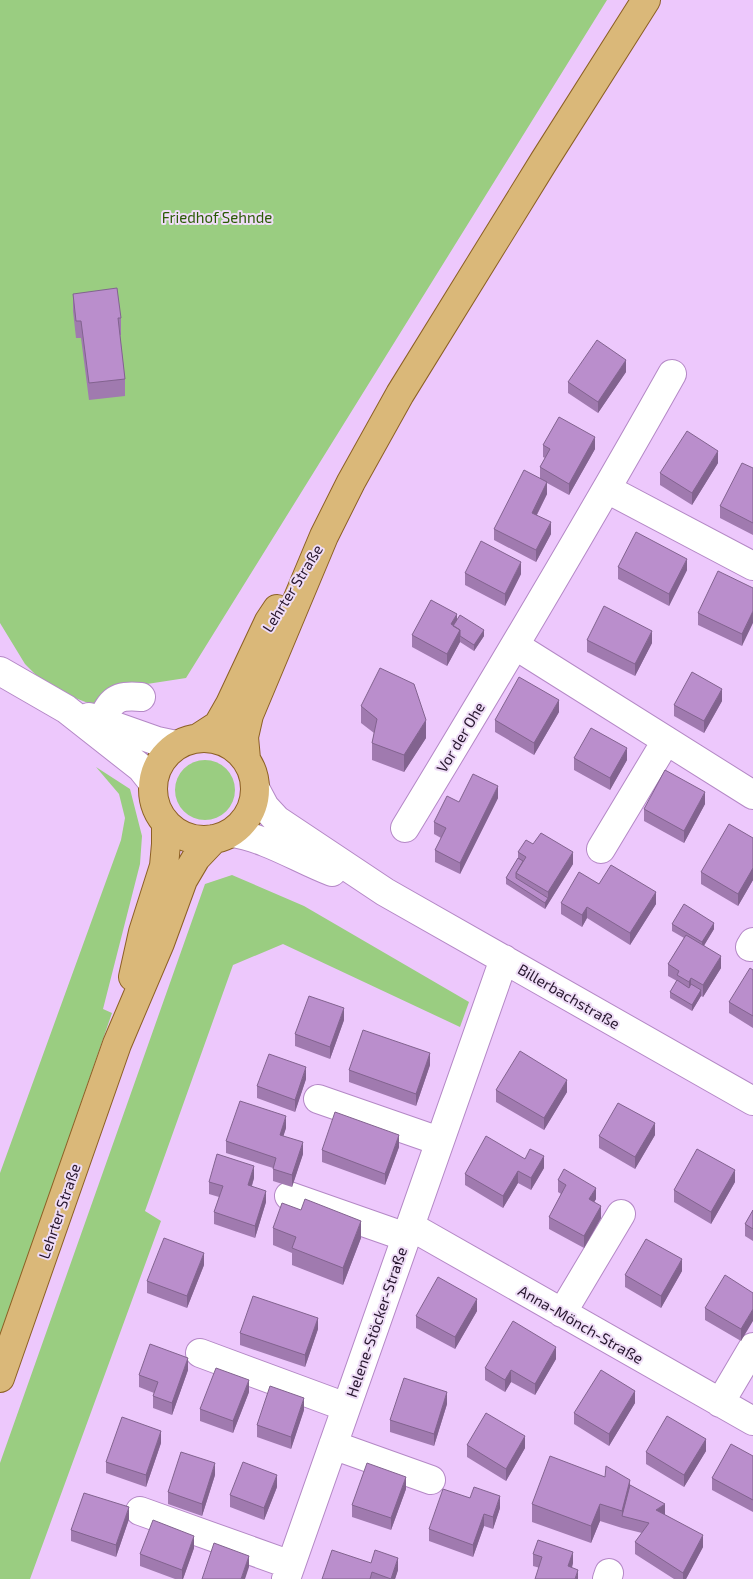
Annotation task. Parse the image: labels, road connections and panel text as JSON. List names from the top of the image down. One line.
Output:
{"streets":{"main road":["Lehrter Straße"],"street":["Vor der Ohe","Billerbachstraße","Helene-Stöcker-Straße","Anna-Mönch-Straße"]},"crossings":[["Lehrter Straße","Billerbachstraße"],["Billerbachstraße","Helene-Stöcker-Straße"],["Helene-Stöcker-Straße","Anna-Mönch-Straße"]],"parks":["Friedhof Sehnde"]}
